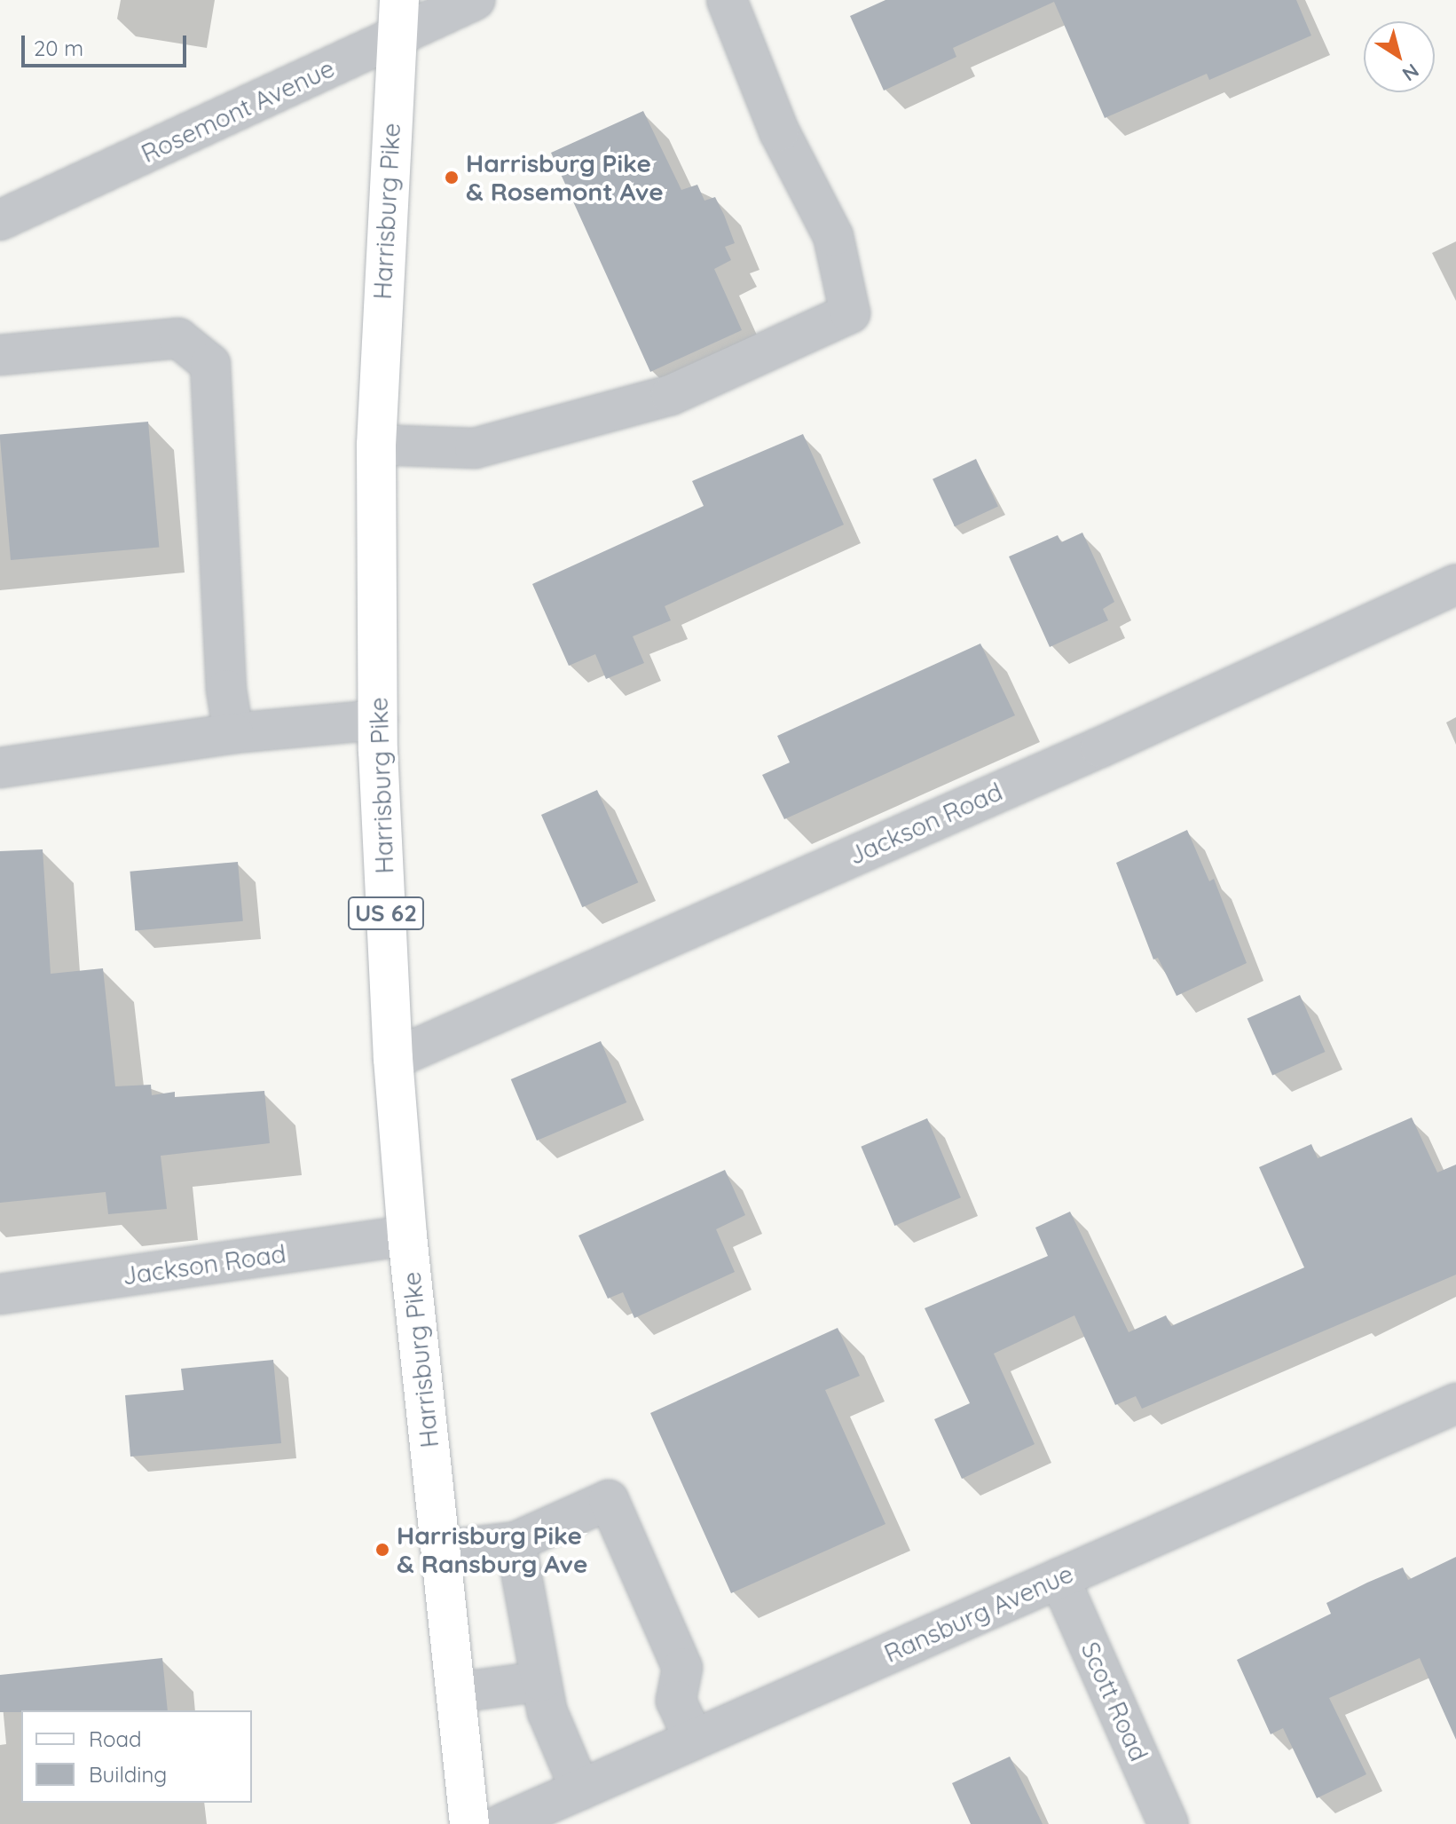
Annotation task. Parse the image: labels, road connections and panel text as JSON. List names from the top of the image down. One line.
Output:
{"streets":{"main road":["Harrisburg Pike","US 62"],"street":["Rosemont Avenue","Jackson Road","Ransburg Avenue","Scott Road"]},"crossings":[["Rosemont Avenue","Harrisburg Pike"],["Harrisburg Pike","Jackson Road"],["Ransburg Avenue","Scott Road"]],"places":["Harrisburg Pike & Rosemont Ave","Harrisburg Pike & Ransburg Ave"],"legend":["Road","Building"],"scale_bar":"20 m","north":"bottom right"}
